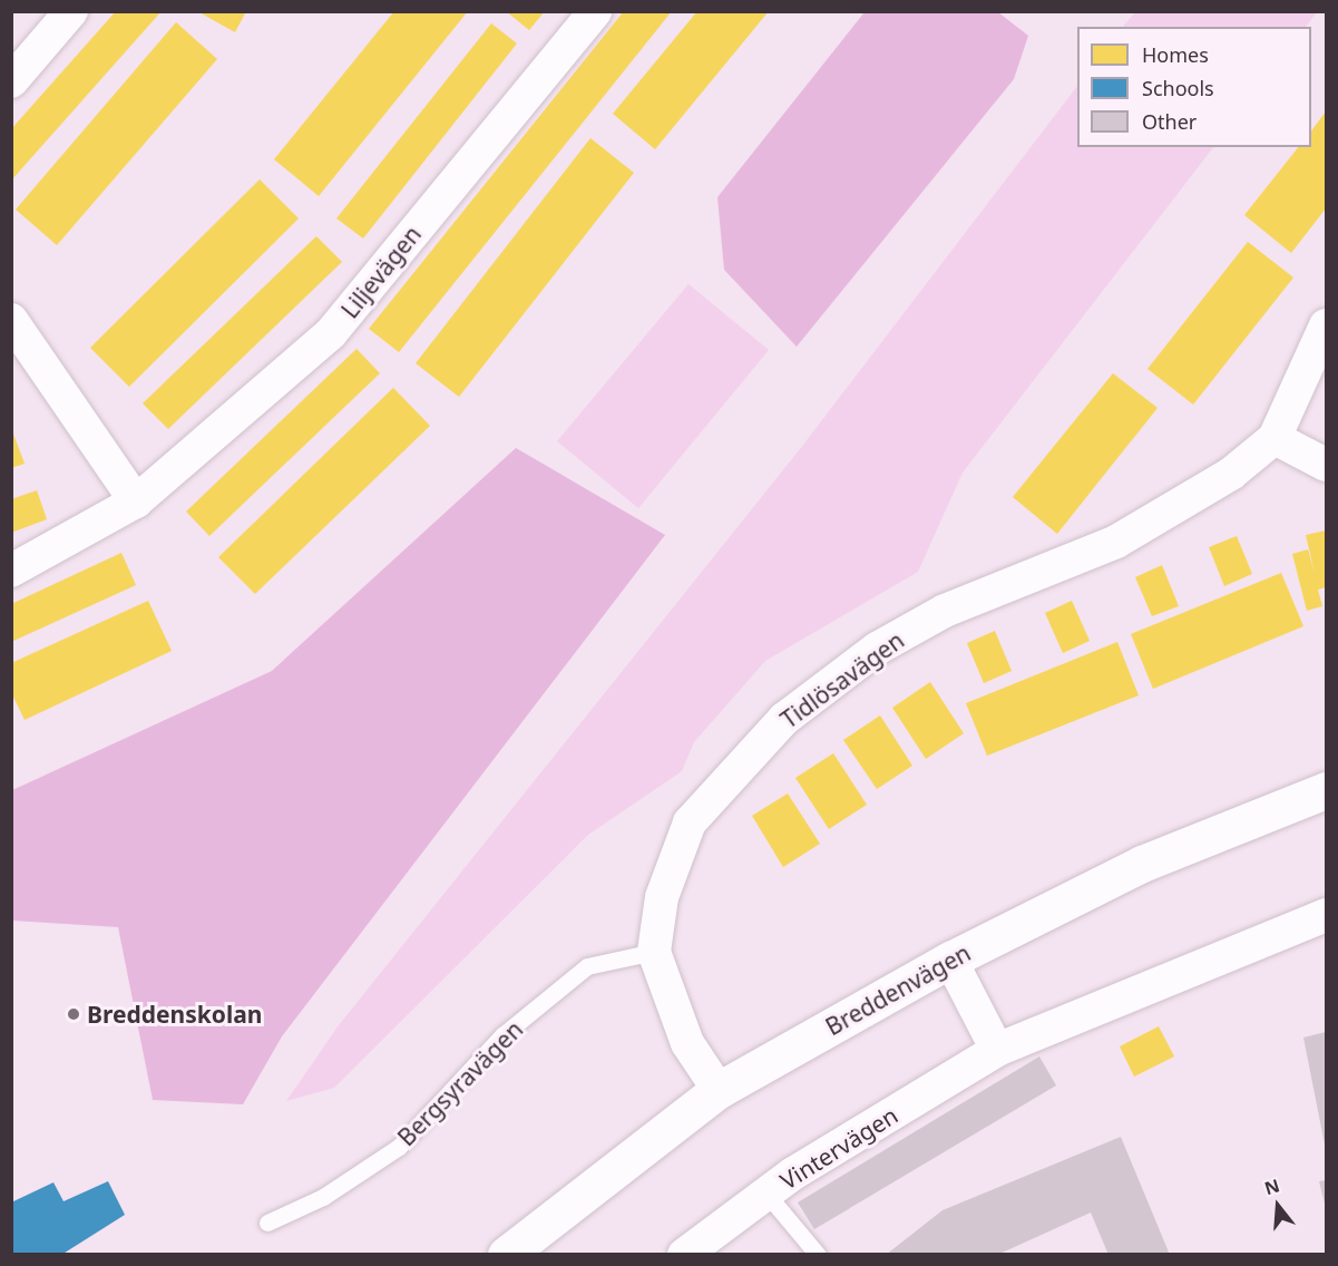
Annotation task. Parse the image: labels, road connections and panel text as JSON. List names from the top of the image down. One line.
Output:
{"streets":{"street":["Liljevägen","Tidlösavägen","Breddenvägen","Vintervägen"],"lane":["Bergsyravägen"]},"crossings":[["Tidlösavägen","Breddenvägen"],["Tidlösavägen","Bergsyravägen"]],"places":["Breddenskolan"],"legend":["Homes","Schools","Other"],"north":"top"}
